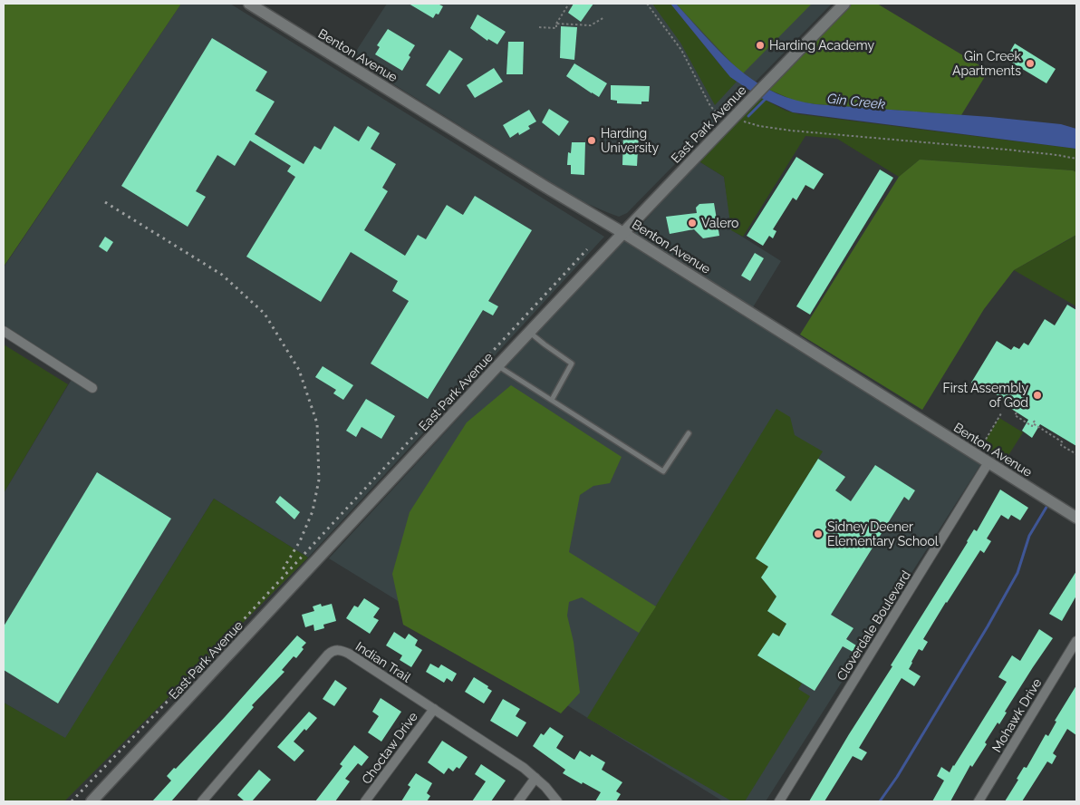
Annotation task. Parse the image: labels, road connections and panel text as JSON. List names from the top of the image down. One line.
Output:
{"streets":{"street":["Benton Avenue","East Park Avenue","Cloverdale Boulevard","Indian Trail","Mohawk Drive","Choctaw Drive"]},"crossings":[["Benton Avenue","East Park Avenue"],["Benton Avenue","Cloverdale Boulevard"],["Indian Trail","Choctaw Drive"]],"water":["Gin Creek"],"places":["Harding Academy","Gin Creek Apartments","Harding University","Valero","First Assembly of God","Sidney Deener Elementary School"]}
